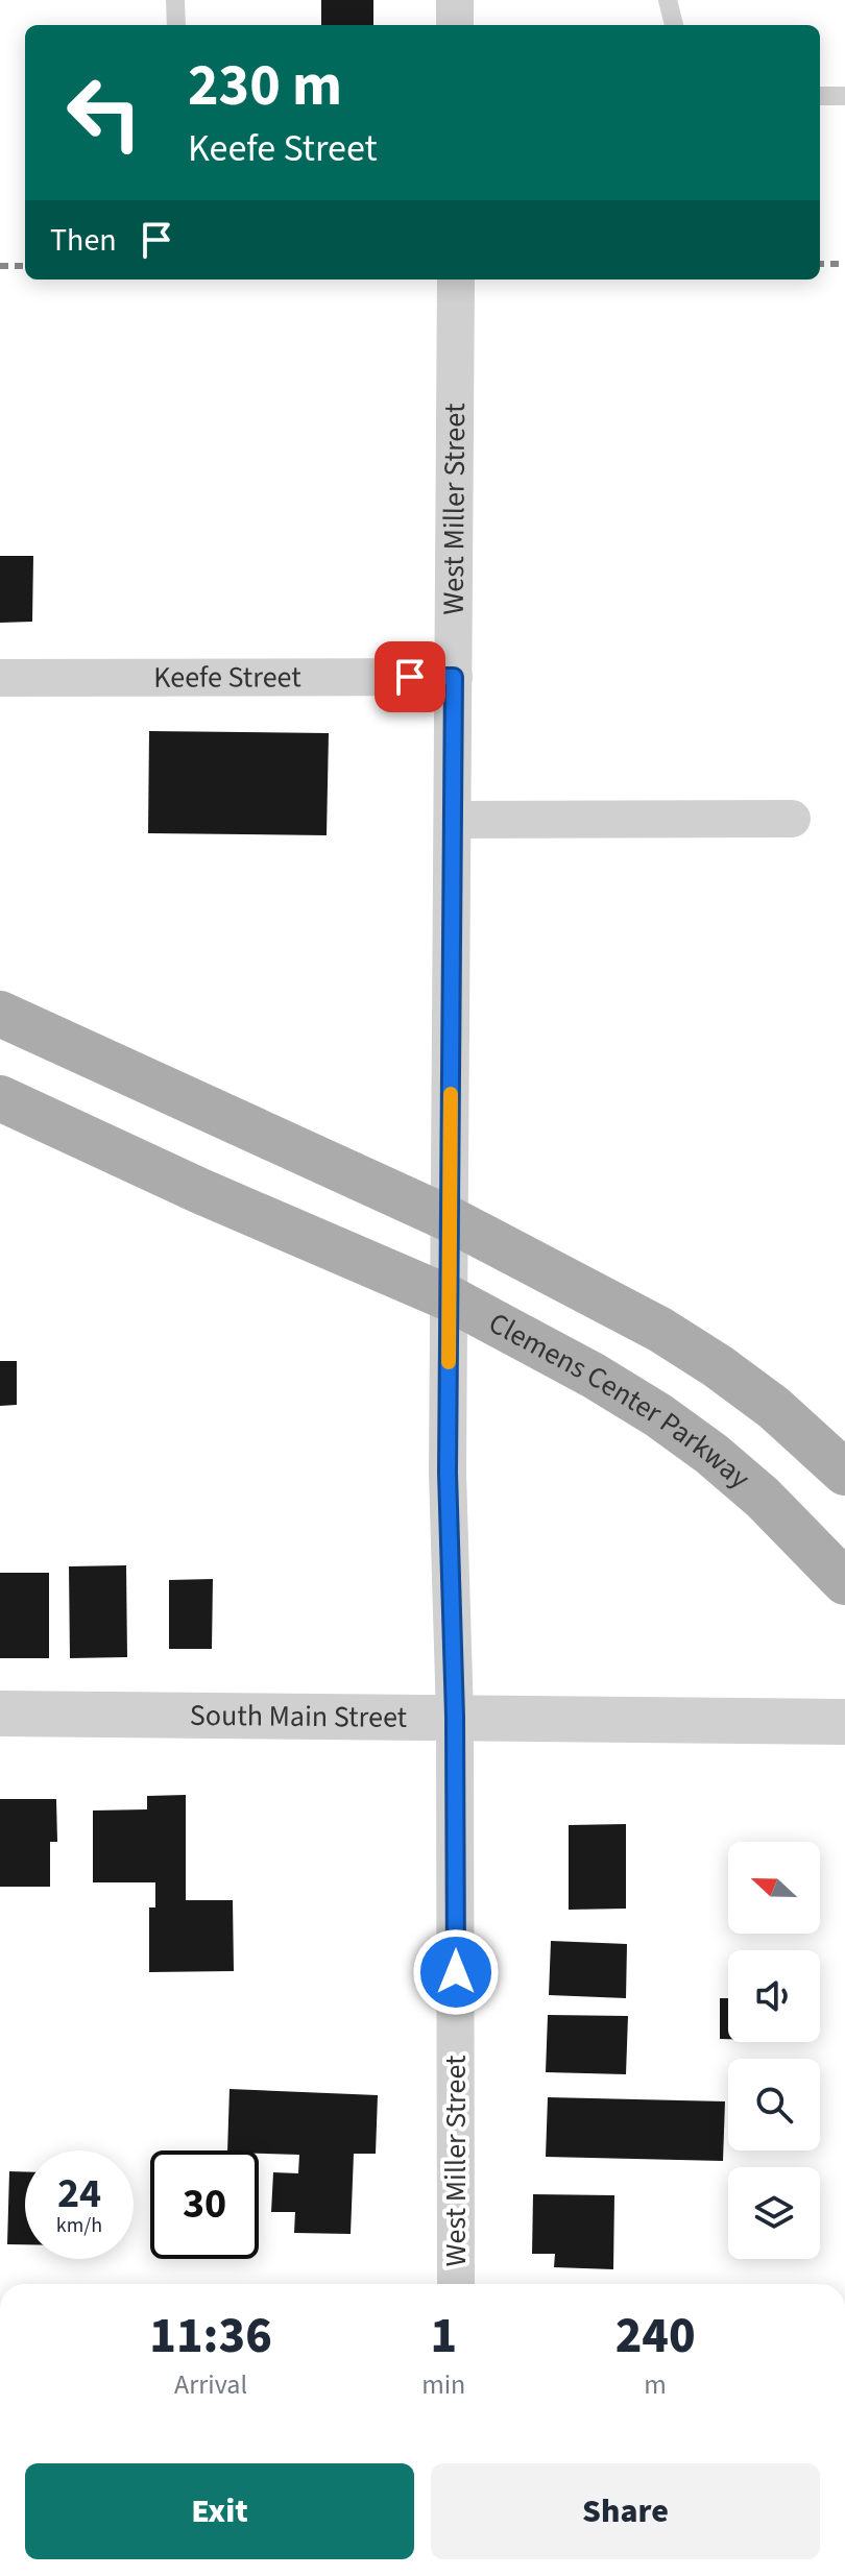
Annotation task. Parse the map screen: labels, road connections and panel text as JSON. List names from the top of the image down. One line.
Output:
{"streets":{"main road":["Clemens Center Parkway"],"street":["West Miller Street","Keefe Street","South Main Street"]},"crossings":[["West Miller Street","Keefe Street"],["West Miller Street","Clemens Center Parkway"],["West Miller Street","South Main Street"]],"north":"left","page":{"turn":["230 m","Keefe Street"],"then":"Then","speed":"24 km/h","limit":"30","eta":["11:36","Arrival","1","min","240","m"],"buttons":["Exit","Share"]}}
